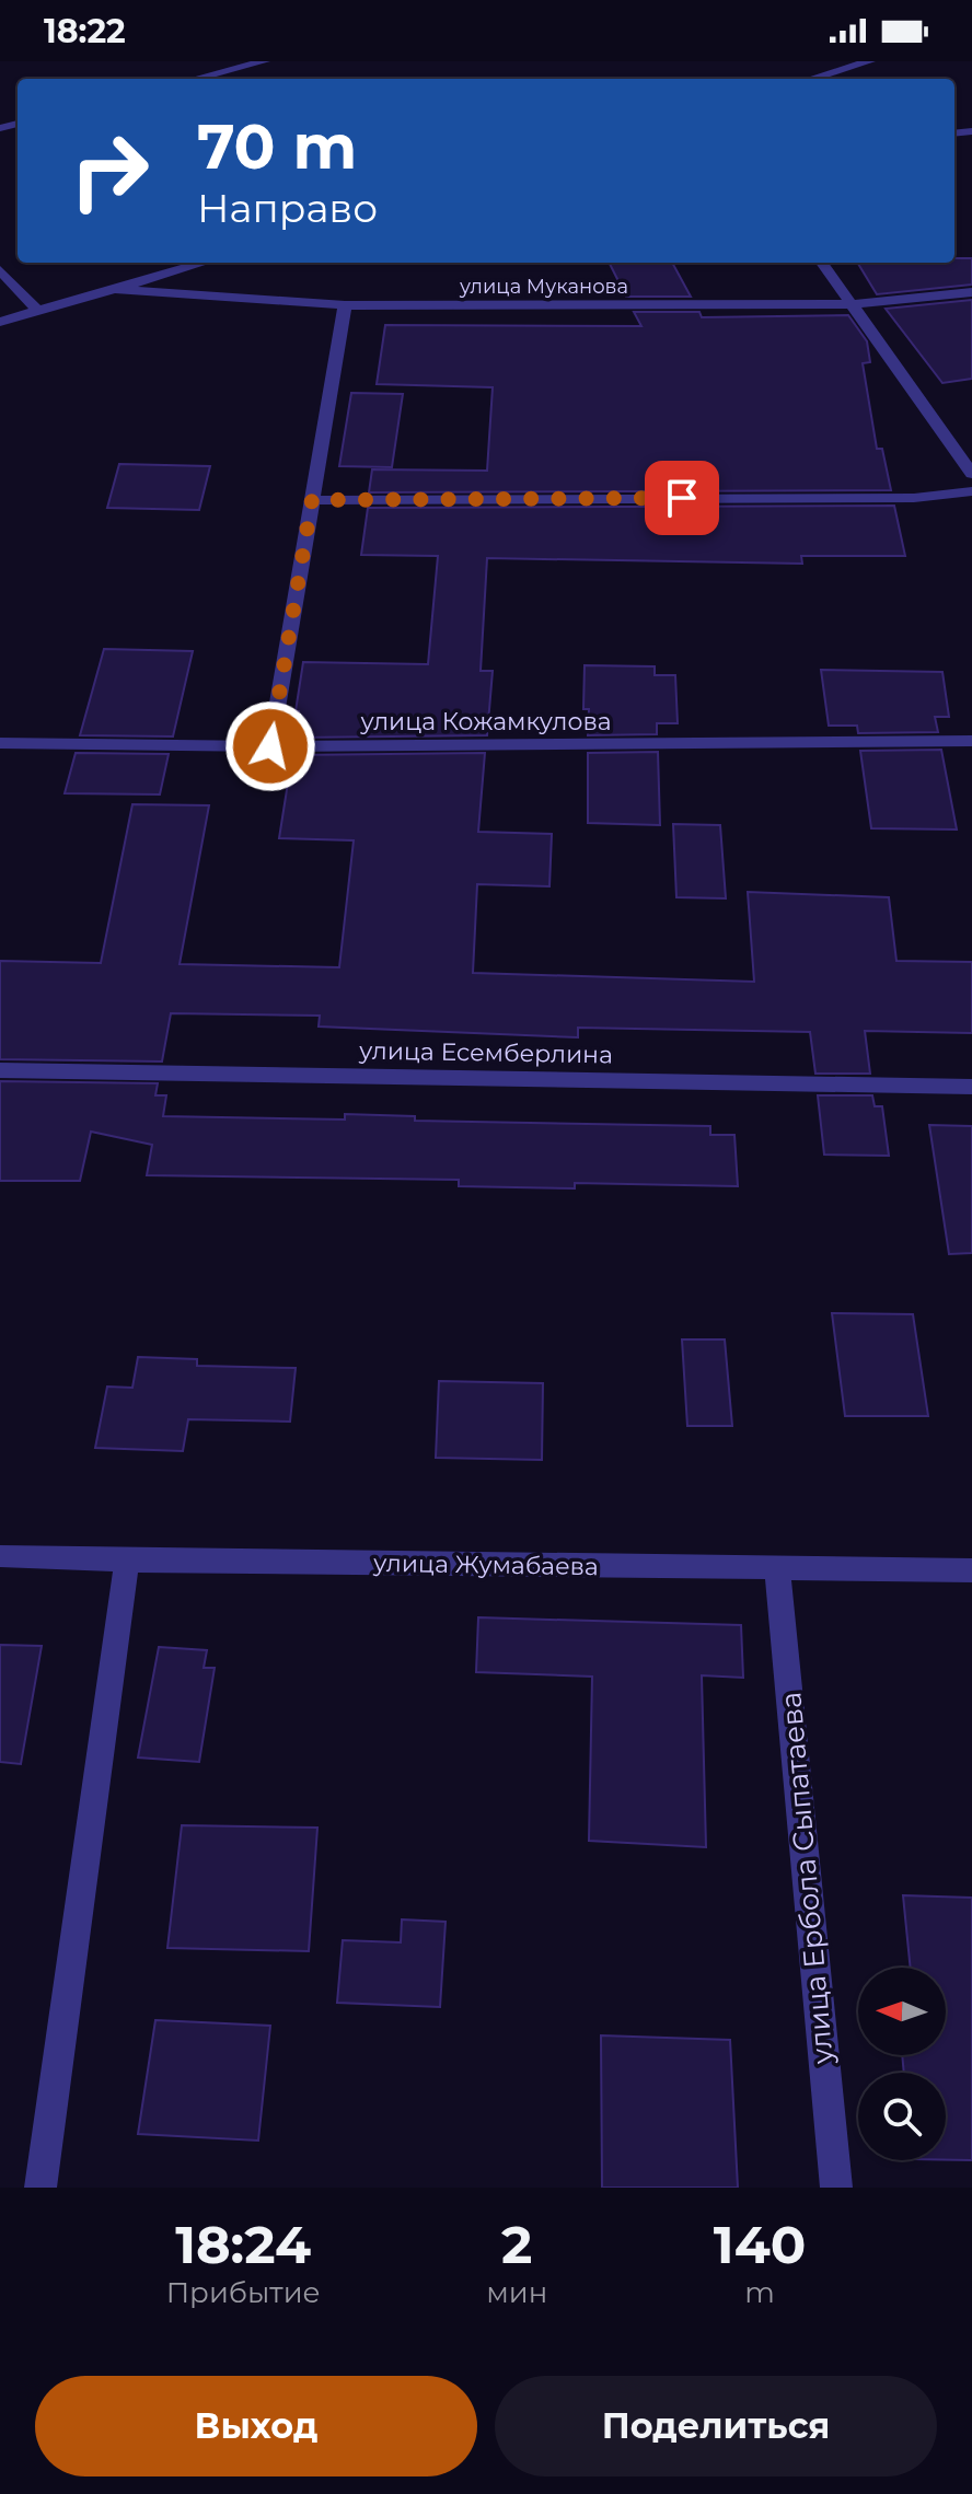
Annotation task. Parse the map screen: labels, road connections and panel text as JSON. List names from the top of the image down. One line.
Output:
{"streets":{"street":["улица Муканова","улица Кожамкулова","улица Есемберлина","улица Жумабаева","улица Ербола Сыпатаева"]},"crossings":[["улица Жумабаева","улица Ербола Сыпатаева"]],"north":"left","page":{"status":"18:22","turn":["70 m","Направо"],"eta":["18:24","Прибытие","2","мин","140","m"],"buttons":["Выход","Поделиться"]}}
